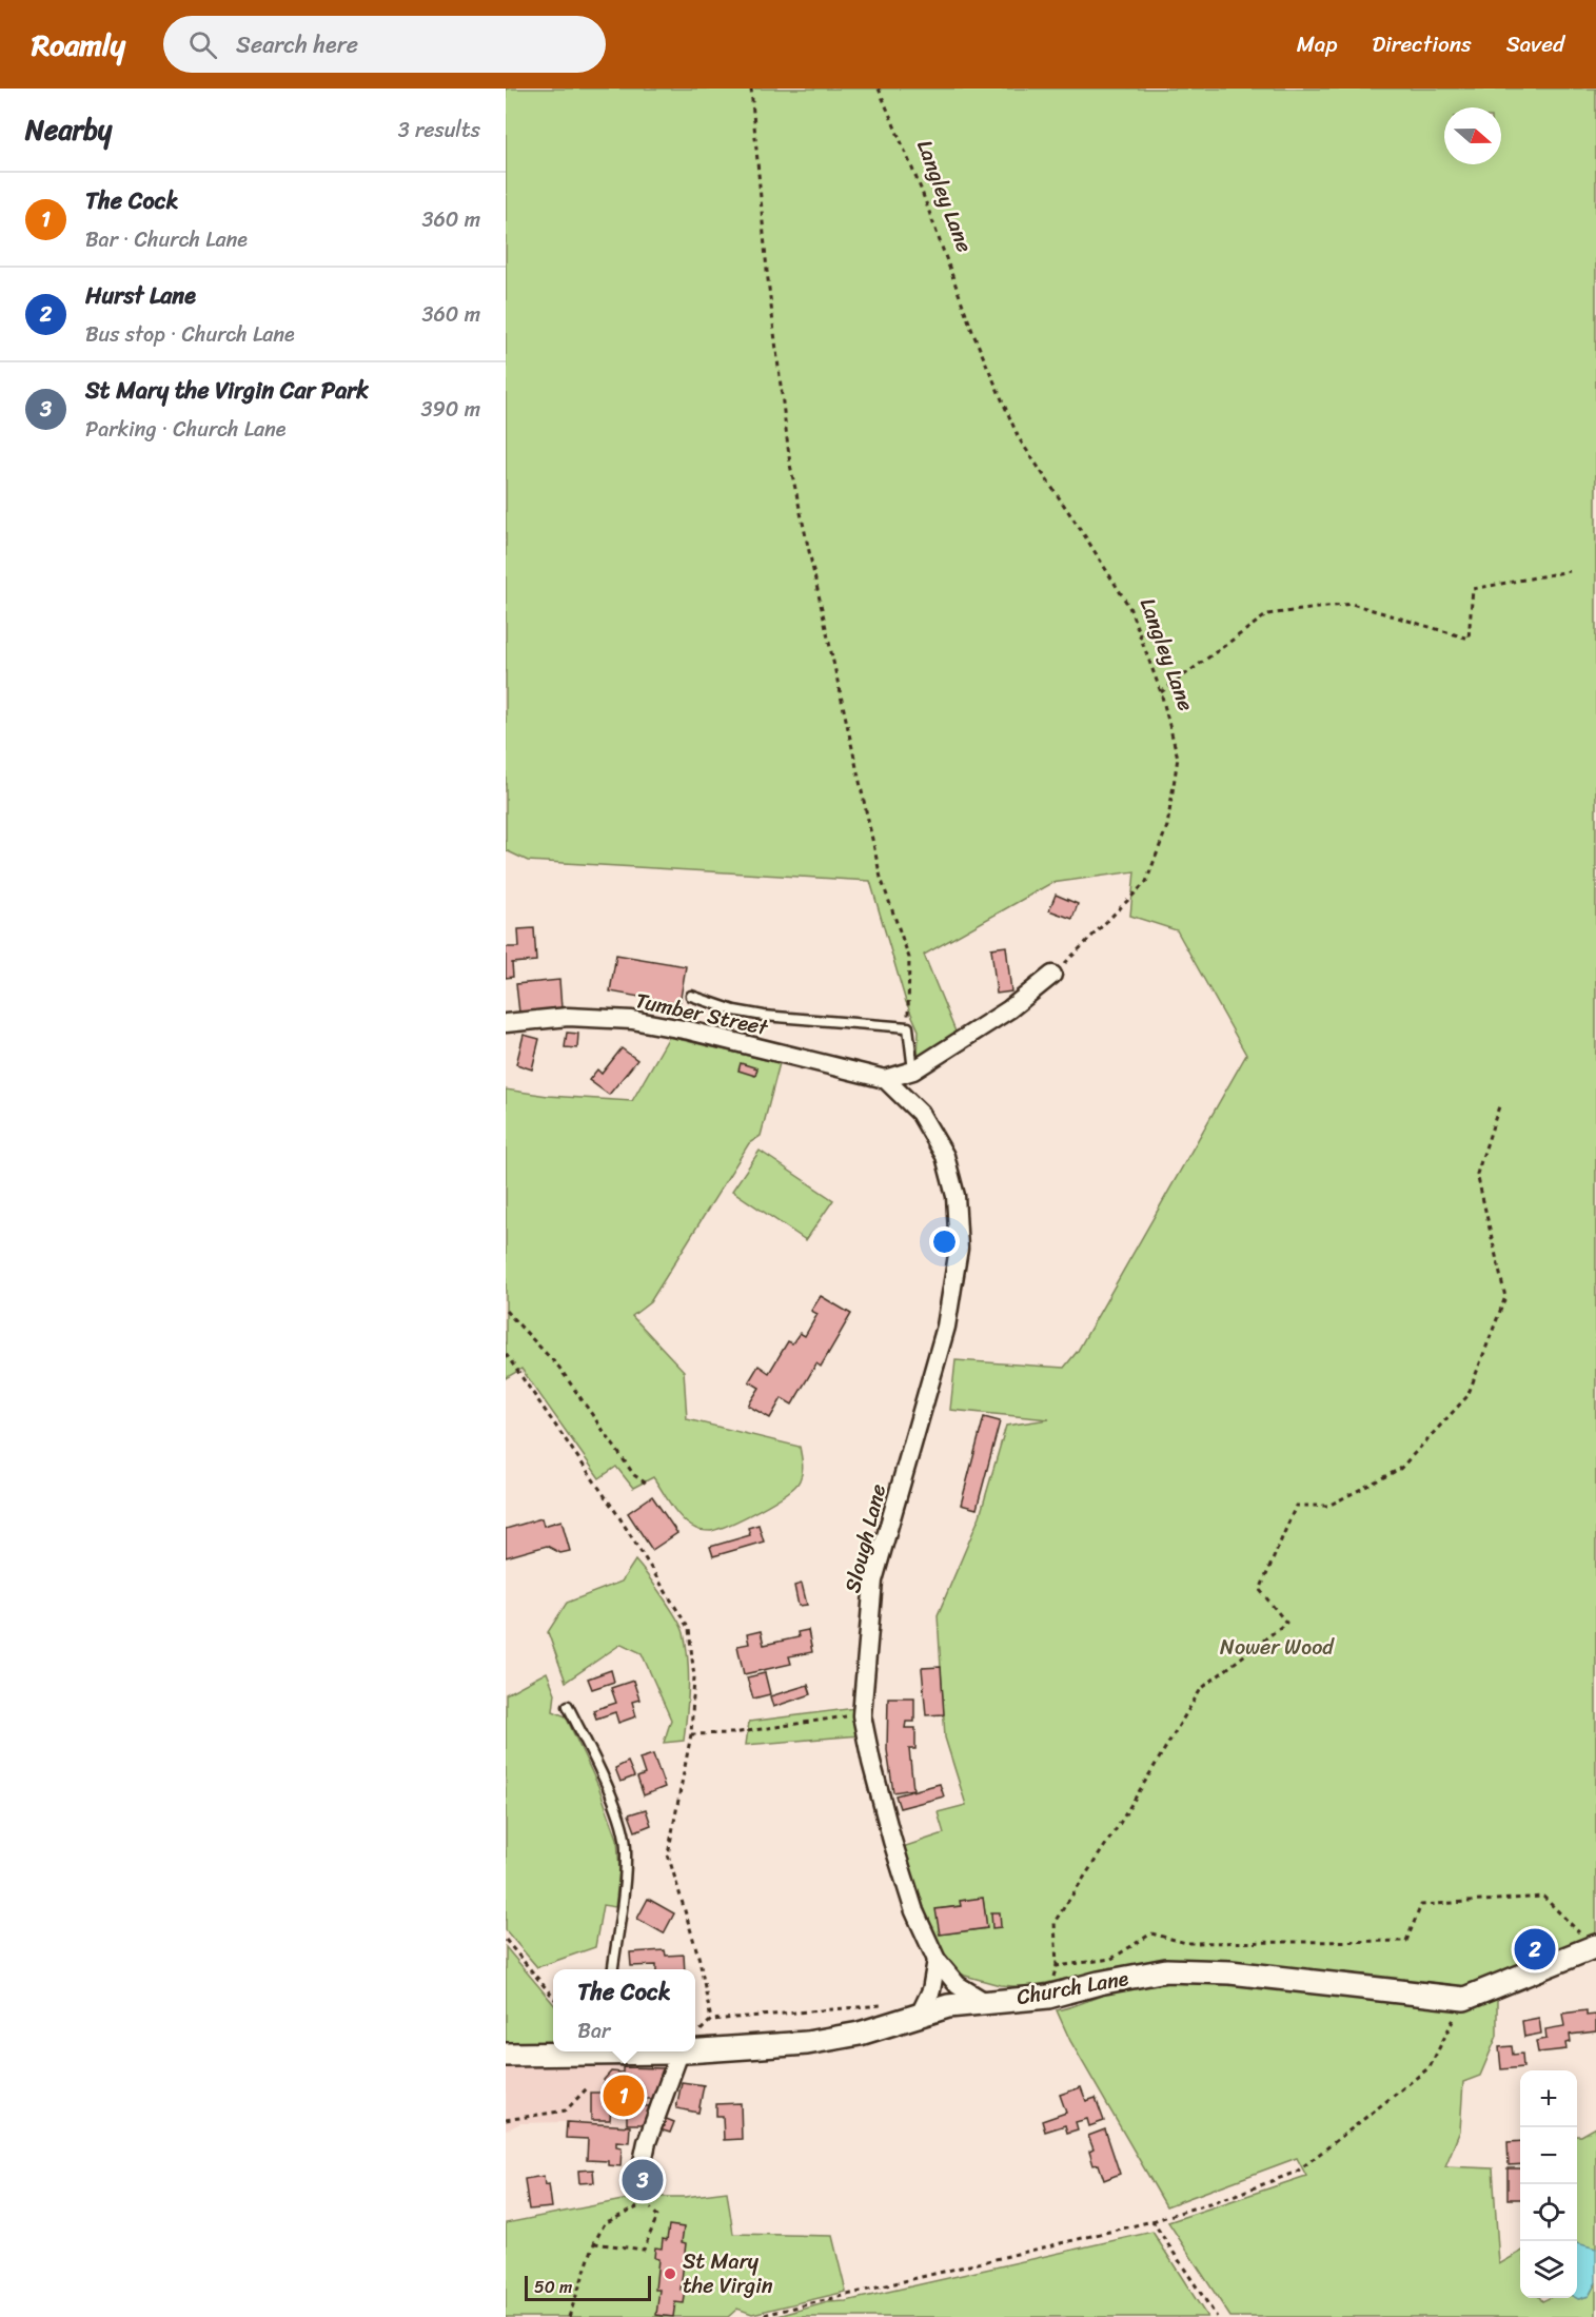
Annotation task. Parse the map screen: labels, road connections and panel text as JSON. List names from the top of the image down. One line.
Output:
{"streets":{"street":["Tumber Street","Slough Lane","Church Lane"],"path":["Langley Lane"]},"crossings":[["Tumber Street","Slough Lane"],["Slough Lane","Church Lane"]],"parks":["Nower Wood"],"places":["St Mary the Virgin"],"scale_bar":"50 m","north":"right","page":{"header":"Roamly","search":"Search here","nav":["Map","Directions","Saved"],"heading":["Nearby","3 results"],"list":[{"mark":"1","name":"The Cock","note":"Bar · Church Lane","value":"360 m"},{"mark":"2","name":"Hurst Lane","note":"Bus stop · Church Lane","value":"360 m"},{"mark":"3","name":"St Mary the Virgin Car Park","note":"Parking · Church Lane","value":"390 m"}],"pins":["2","1","3"],"popup":["The Cock","Bar"],"map_buttons":["+","−"],"scale":"50 m"}}
